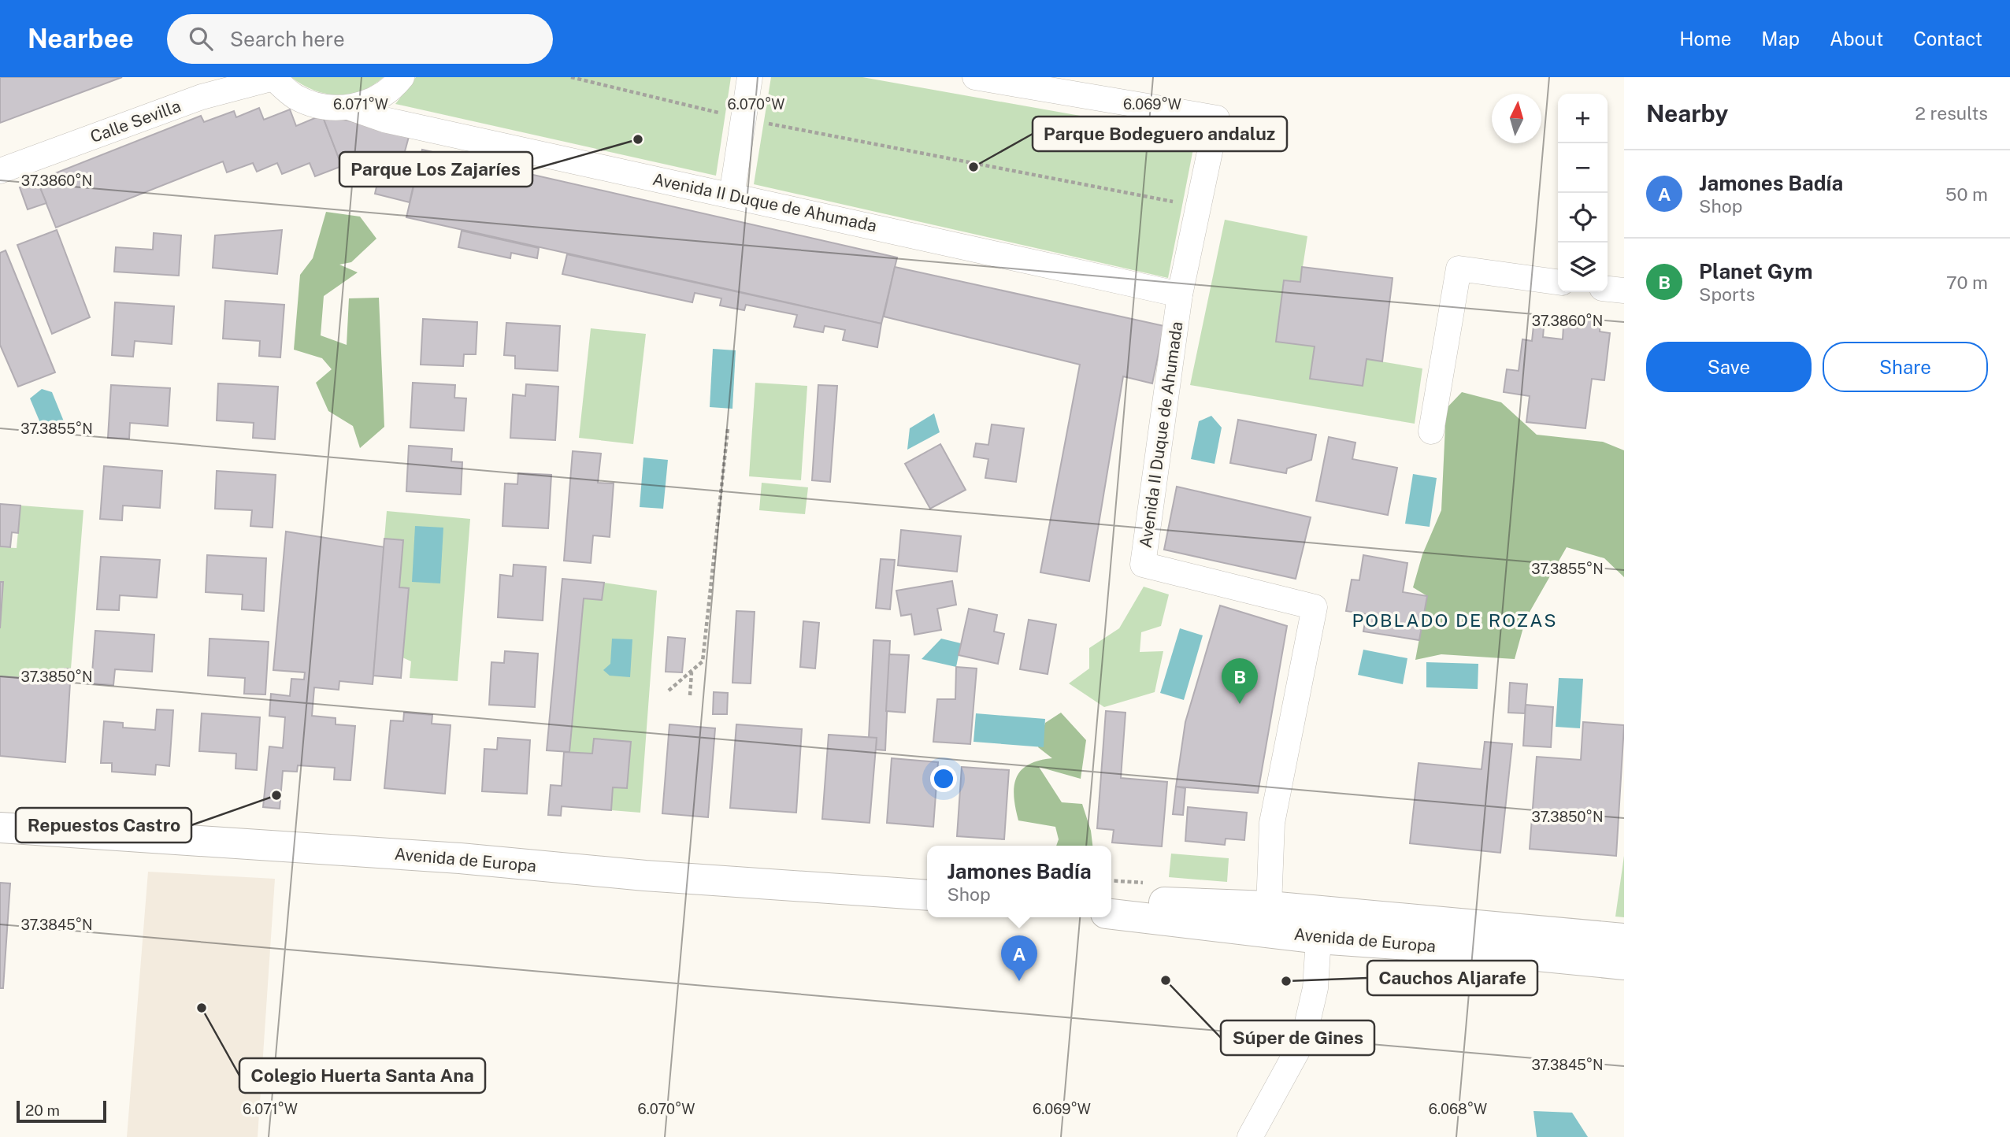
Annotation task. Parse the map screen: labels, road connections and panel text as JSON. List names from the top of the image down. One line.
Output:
{"streets":{"main road":["Avenida de Europa"],"street":["Calle Sevilla","Avenida II Duque de Ahumada"]},"crossings":[["Avenida II Duque de Ahumada","Avenida de Europa"]],"districts":["POBLADO DE ROZAS"],"places":["Parque Los Zajaríes","Parque Bodeguero andaluz","Repuestos Castro","Súper de Gines","Cauchos Aljarafe","Colegio Huerta Santa Ana"],"scale_bar":"20 m","north":"top","page":{"header":"Nearbee","search":"Search here","nav":["Home","Map","About","Contact"],"heading":["Nearby","2 results"],"map_buttons":["+","−"],"list":[{"mark":"A","name":"Jamones Badía","note":"Shop","value":"50 m"},{"mark":"B","name":"Planet Gym","note":"Sports","value":"70 m"}],"buttons":["Save","Share"],"pins":["B","A"],"popup":["Jamones Badía","Shop"],"scale":"20 m"},"coordinates":["6.071°W","6.070°W","6.069°W","37.3860°N","37.3855°N","37.3850°N","37.3845°N","6.068°W"]}
